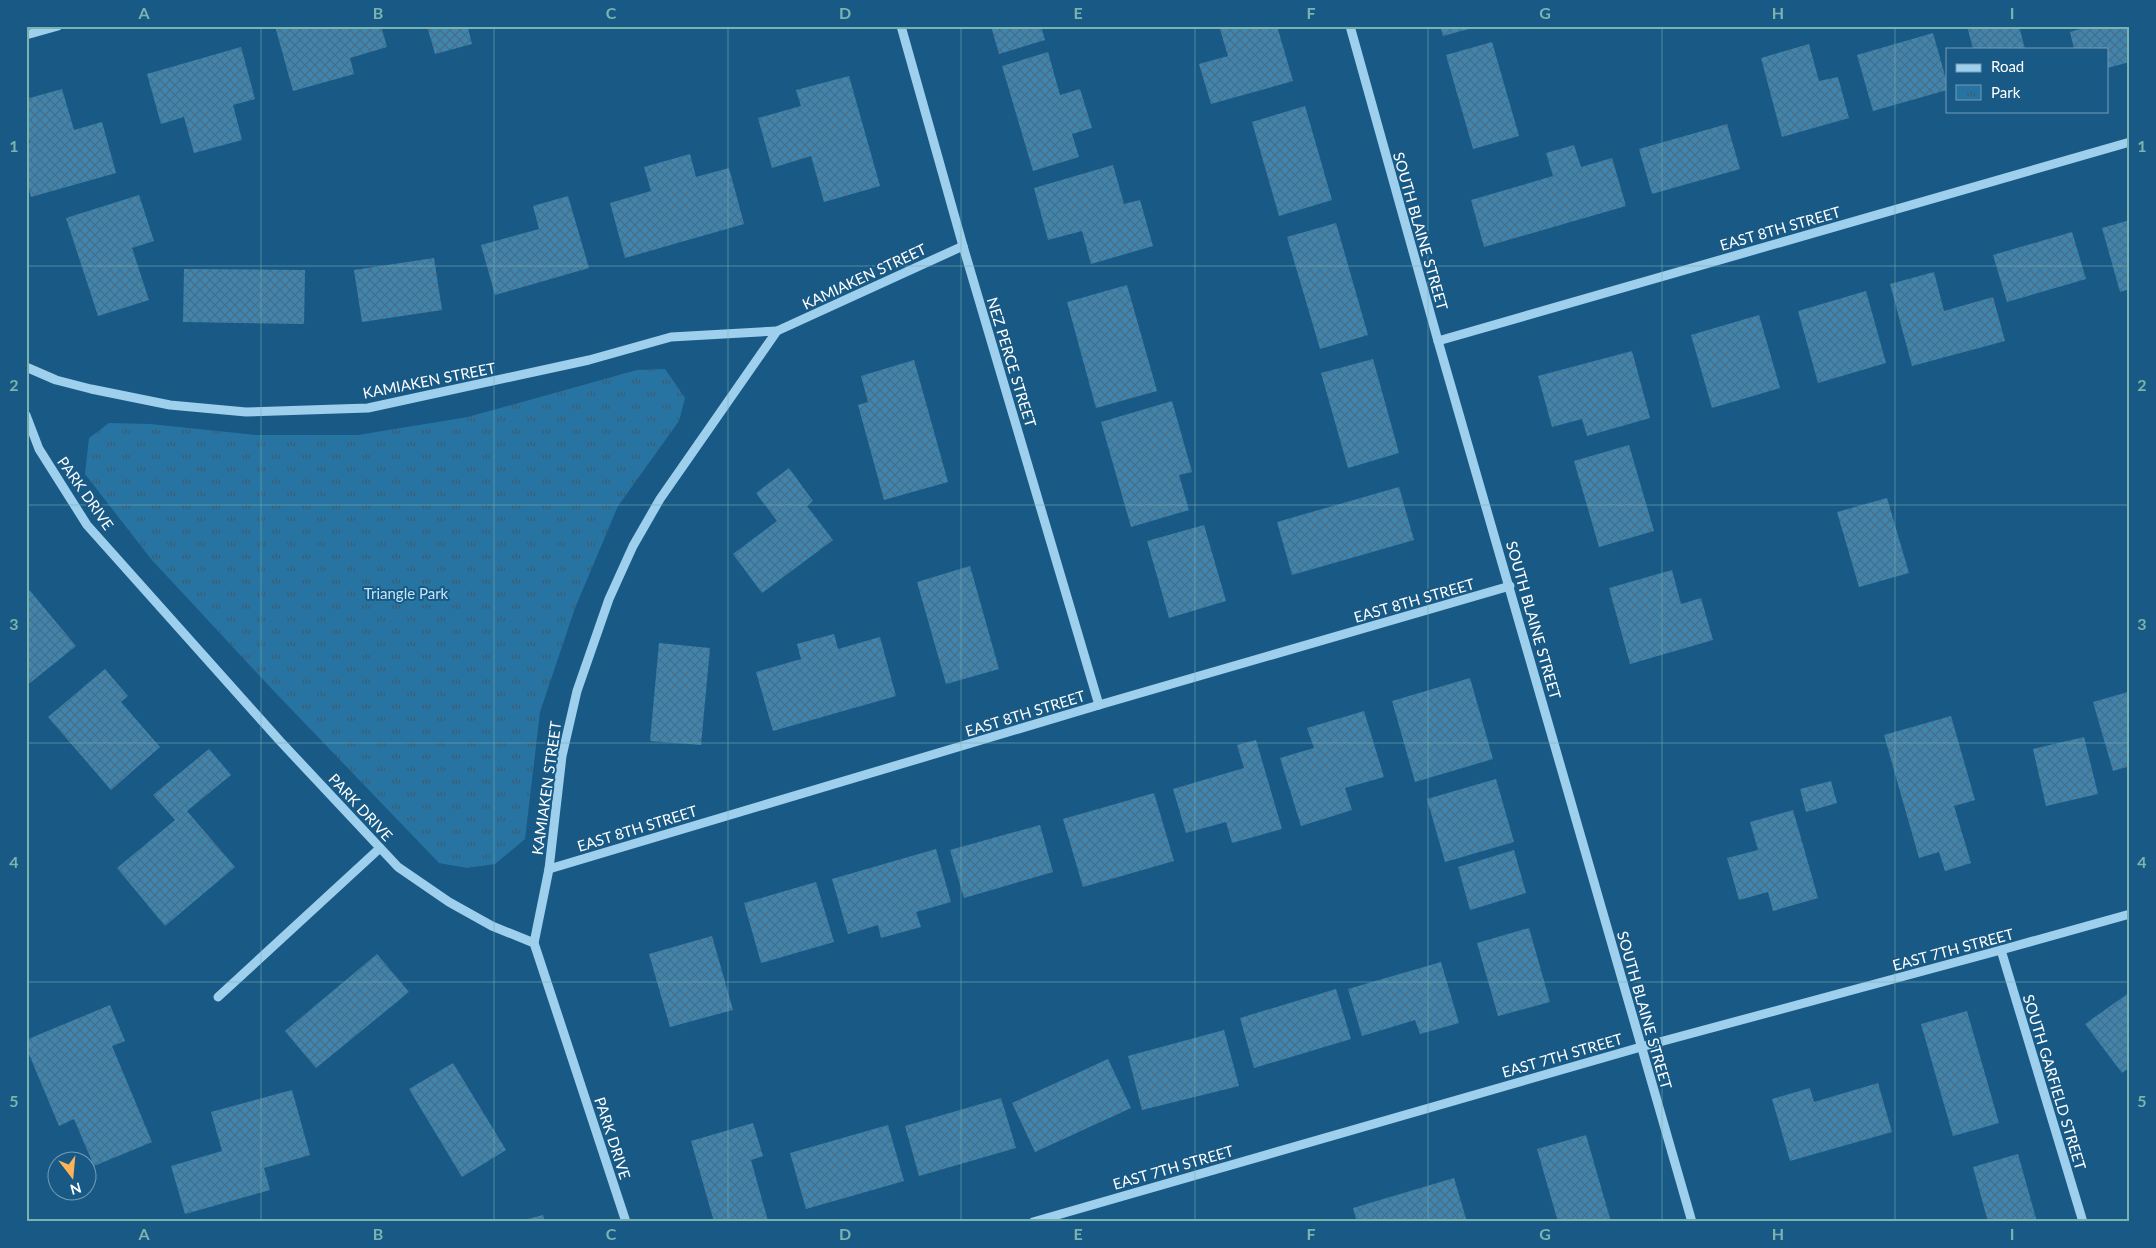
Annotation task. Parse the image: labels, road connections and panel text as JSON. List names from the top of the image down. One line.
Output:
{"streets":{"street":["EAST 8TH STREET","SOUTH BLAINE STREET","KAMIAKEN STREET","NEZ PERCE STREET","PARK DRIVE","EAST 7TH STREET","SOUTH GARFIELD STREET"]},"crossings":[["EAST 8TH STREET","SOUTH BLAINE STREET"],["EAST 8TH STREET","KAMIAKEN STREET"],["EAST 8TH STREET","NEZ PERCE STREET"],["SOUTH BLAINE STREET","EAST 7TH STREET"],["KAMIAKEN STREET","NEZ PERCE STREET"],["KAMIAKEN STREET","PARK DRIVE"],["EAST 7TH STREET","SOUTH GARFIELD STREET"]],"parks":["Triangle Park"],"legend":["Road","Park"],"north":"bottom","grid":{"columns":["A","B","C","D","E","F","G","H","I"],"rows":["1","2","3","4","5"]}}
